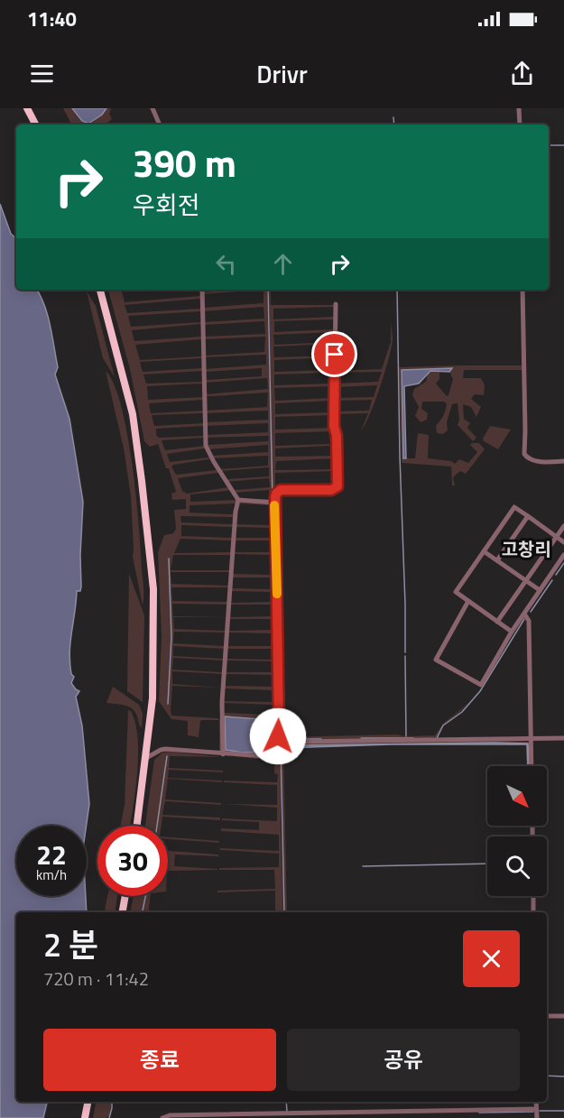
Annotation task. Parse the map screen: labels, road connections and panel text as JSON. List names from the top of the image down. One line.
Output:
{"districts":["고창리"],"north":"bottom right","page":{"status":"11:40","header":"Drivr","turn":["390 m","우회전"],"speed":"22 km/h","limit":"30","heading":["2 분","720 m · 11:42"],"buttons":["종료","공유"]}}
